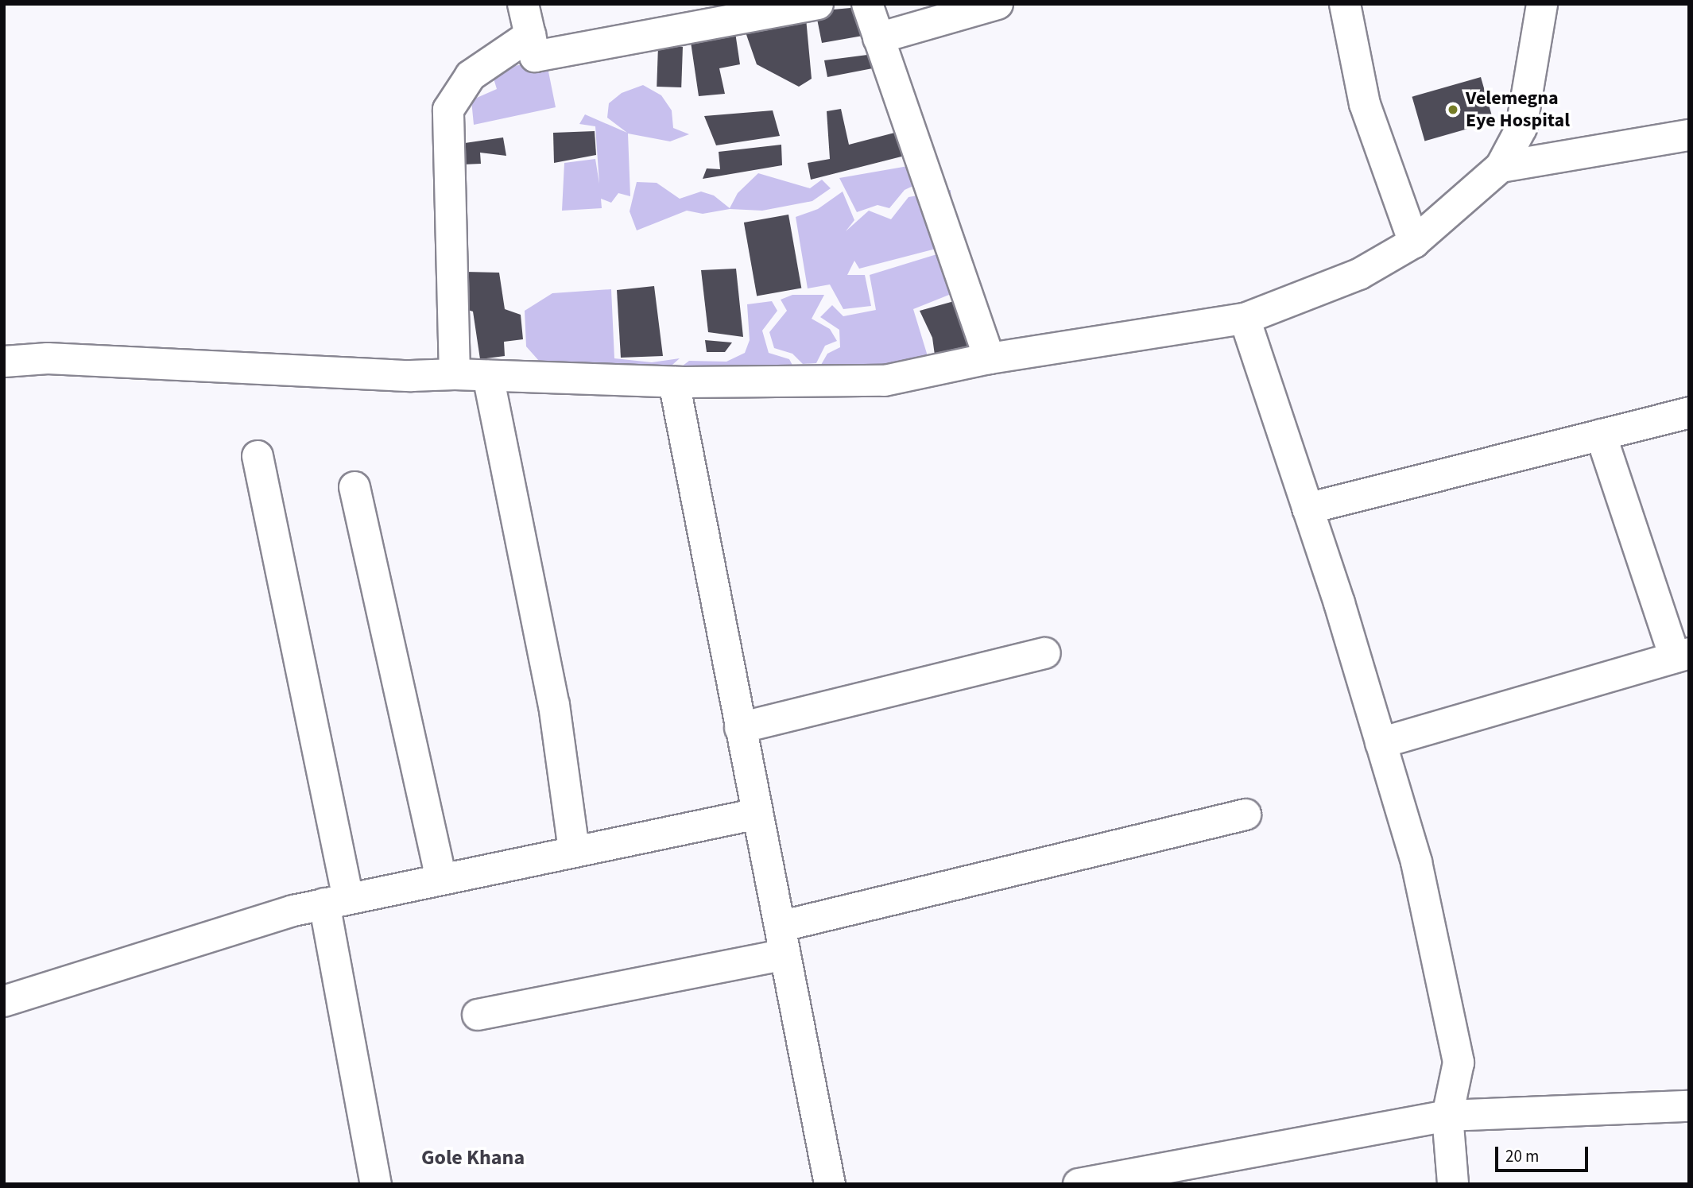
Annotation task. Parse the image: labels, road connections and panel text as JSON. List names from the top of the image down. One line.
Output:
{"districts":["Gole Khana"],"places":["Velemegna Eye Hospital"],"scale_bar":"20 m"}
